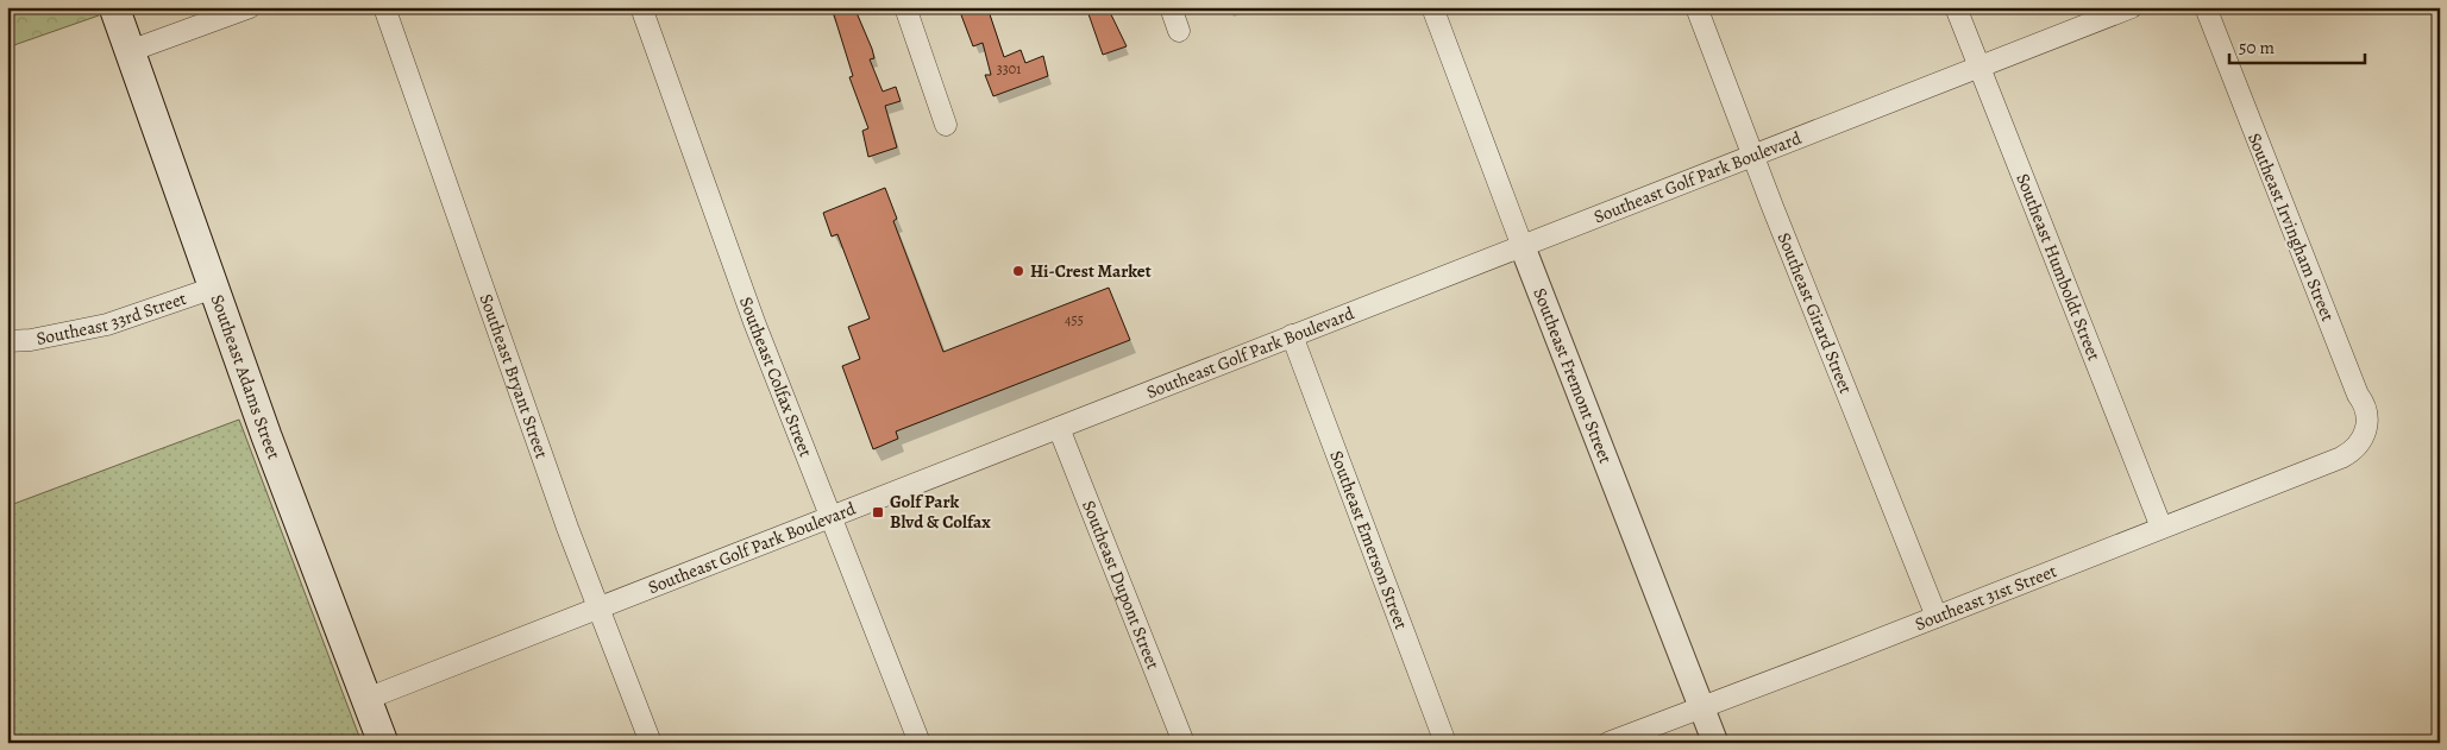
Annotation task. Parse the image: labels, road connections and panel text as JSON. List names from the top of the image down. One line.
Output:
{"streets":{"main road":["Southeast Adams Street"],"street":["Southeast Golf Park Boulevard","Southeast Irvingham Street","Southeast Humboldt Street","Southeast Girard Street","Southeast 33rd Street","Southeast Fremont Street","Southeast Bryant Street","Southeast Colfax Street","Southeast Emerson Street","Southeast Dupont Street","Southeast 31st Street"]},"crossings":[["Southeast Golf Park Boulevard","Southeast Humboldt Street"],["Southeast Golf Park Boulevard","Southeast Girard Street"],["Southeast Golf Park Boulevard","Southeast Adams Street"],["Southeast Golf Park Boulevard","Southeast Fremont Street"],["Southeast Golf Park Boulevard","Southeast Bryant Street"],["Southeast Golf Park Boulevard","Southeast Colfax Street"],["Southeast Golf Park Boulevard","Southeast Emerson Street"],["Southeast Golf Park Boulevard","Southeast Dupont Street"],["Southeast Irvingham Street","Southeast 31st Street"],["Southeast Humboldt Street","Southeast 31st Street"],["Southeast Girard Street","Southeast 31st Street"],["Southeast 33rd Street","Southeast Adams Street"],["Southeast Fremont Street","Southeast 31st Street"]],"places":{"other":["Hi-Crest Market"],"transit":["Golf Park Blvd & Colfax"]},"house_numbers":["3301","455"],"scale_bar":"50 m"}
